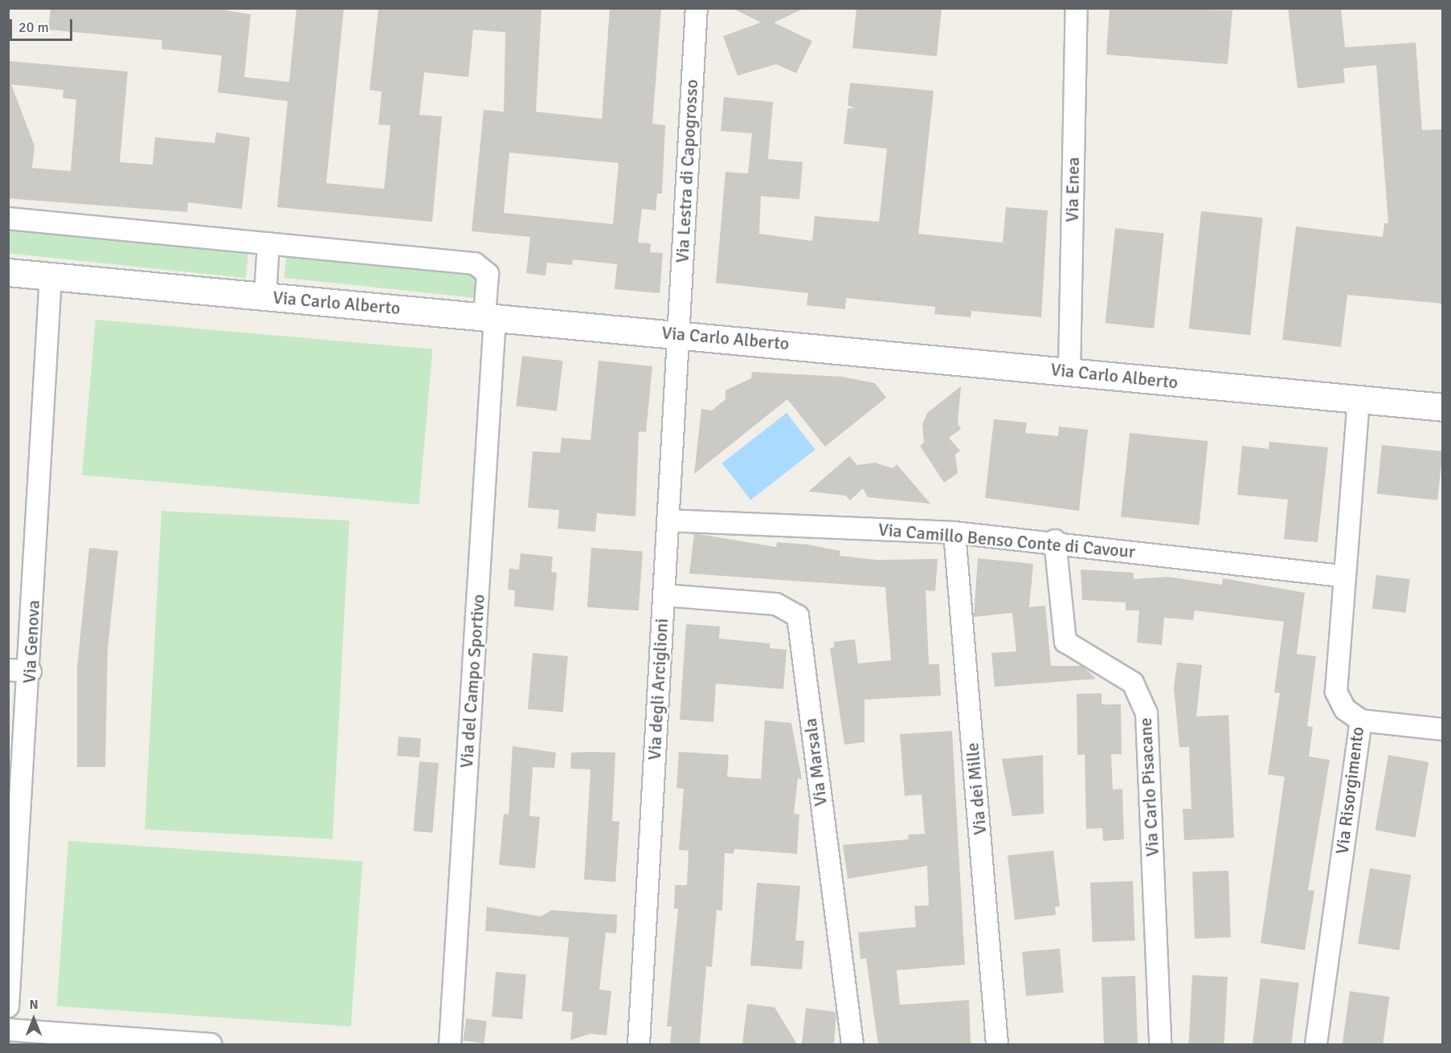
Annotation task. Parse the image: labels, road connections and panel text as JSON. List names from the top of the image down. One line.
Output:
{"streets":{"street":["Via Lestra di Capogrosso","Via Enea","Via Carlo Alberto","Via Camillo Benso Conte di Cavour","Via Genova","Via del Campo Sportivo","Via degli Arciglioni","Via Marsala","Via Carlo Pisacane","Via dei Mille","Via Risorgimento"]},"crossings":[["Via Lestra di Capogrosso","Via Carlo Alberto"],["Via Lestra di Capogrosso","Via degli Arciglioni"],["Via Enea","Via Carlo Alberto"],["Via Carlo Alberto","Via Genova"],["Via Carlo Alberto","Via del Campo Sportivo"],["Via Carlo Alberto","Via degli Arciglioni"],["Via Carlo Alberto","Via Risorgimento"],["Via Camillo Benso Conte di Cavour","Via degli Arciglioni"],["Via Camillo Benso Conte di Cavour","Via Carlo Pisacane"],["Via Camillo Benso Conte di Cavour","Via dei Mille"],["Via Camillo Benso Conte di Cavour","Via Risorgimento"],["Via degli Arciglioni","Via Marsala"]],"scale_bar":"20 m","north":"top"}
